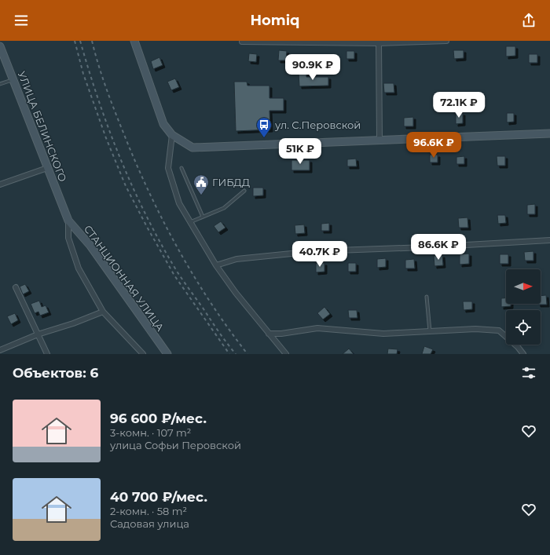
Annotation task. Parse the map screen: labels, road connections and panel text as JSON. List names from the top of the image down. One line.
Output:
{"streets":{"main road":["УЛИЦА БЕЛИНСКОГО","СТАНЦИОННАЯ УЛИЦА"]},"crossings":[["УЛИЦА БЕЛИНСКОГО","СТАНЦИОННАЯ УЛИЦА"]],"places":{"bus stop":["ул. С.Перовской"],"public building":["ГИБДД"]},"north":"right","page":{"header":"Homiq","price":["90.9K ₽","72.1K ₽","96.6K ₽","51K ₽","86.6K ₽","40.7K ₽"],"heading":"Объектов: 6","list":[{"name":"96 600 ₽/мес.","note":"3-комн. · 107 m² · улица Софьи Перовской"},{"name":"40 700 ₽/мес.","note":"2-комн. · 58 m² · Садовая улица"}]}}
